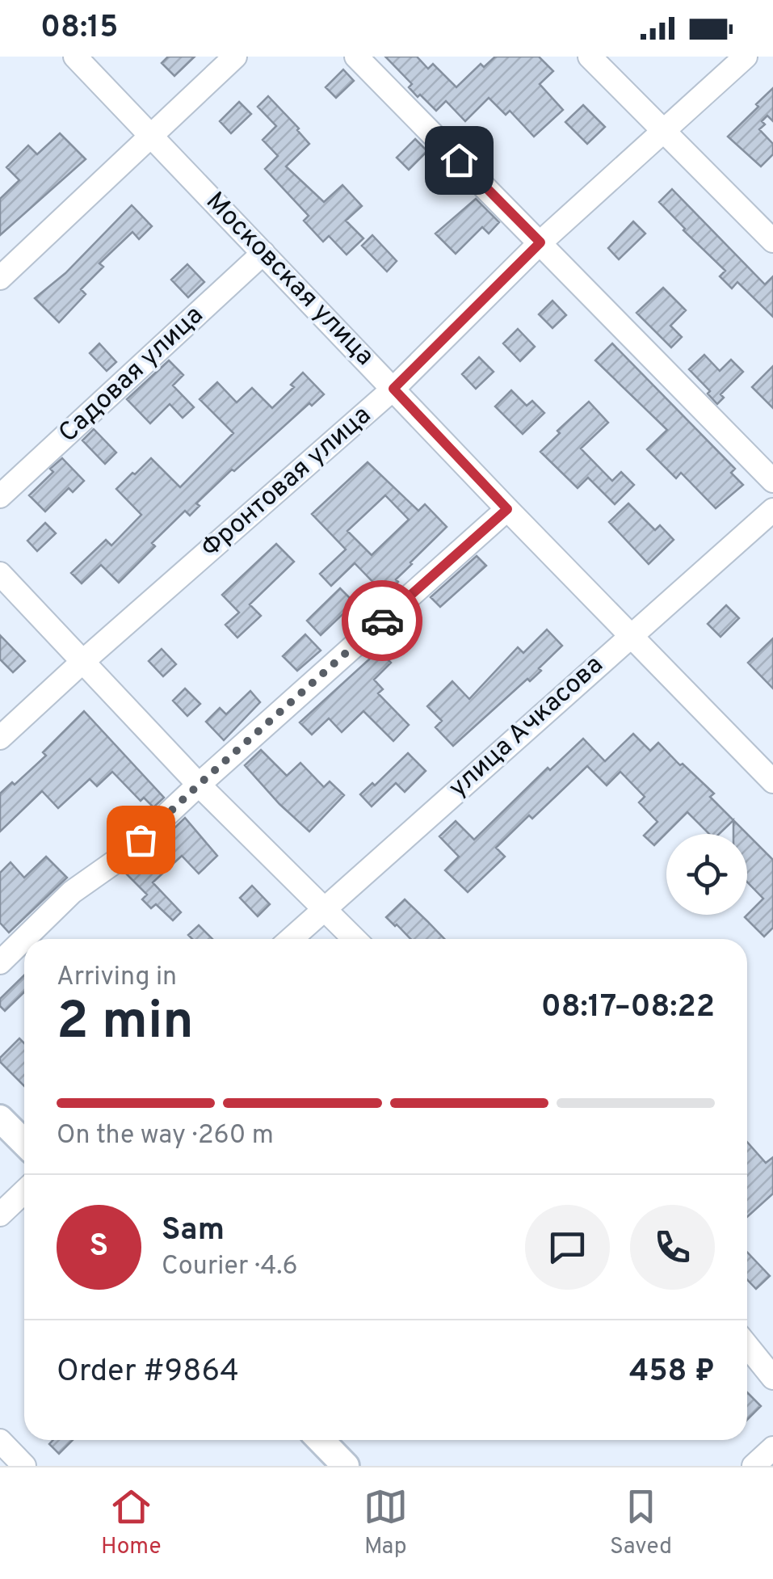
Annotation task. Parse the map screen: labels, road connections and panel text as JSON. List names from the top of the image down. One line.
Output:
{"streets":{"street":["Московская улица","Садовая улица","Фронтовая улица","улица Ачкасова"]},"crossings":[["Московская улица","Садовая улица"],["Московская улица","Фронтовая улица"],["Московская улица","улица Ачкасова"]],"page":{"status":"08:15","heading":["2 min","Arriving in","08:17–08:22"],"panel":["Sam","Courier · 4.6","Order #9864","458 ₽"],"bar":"On the way · 260 m","round":"S","tabs":["Home","Map","Saved"]}}
